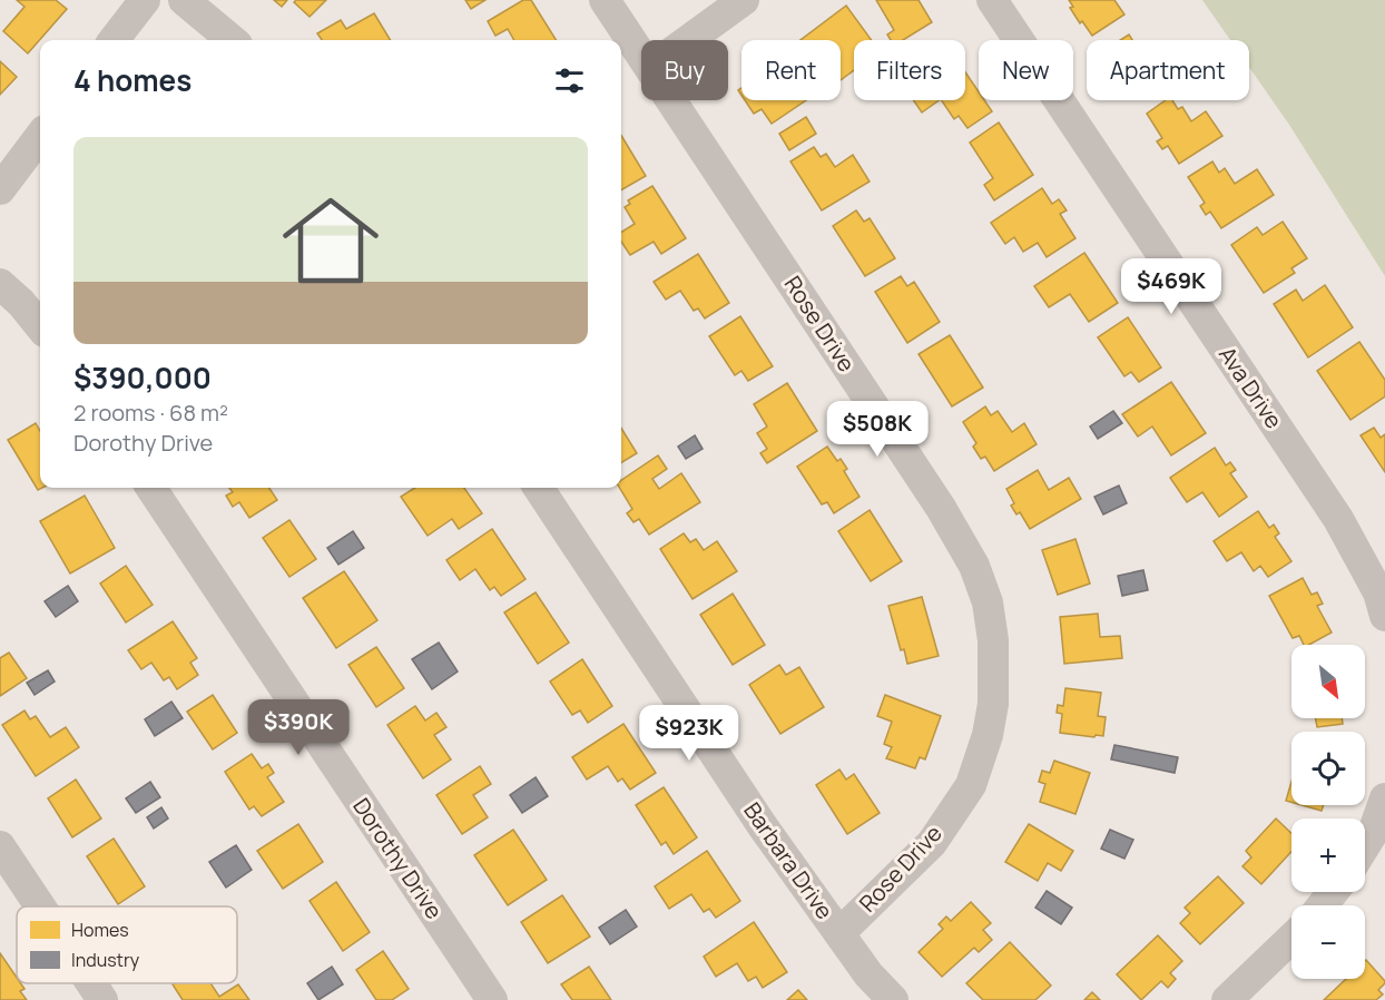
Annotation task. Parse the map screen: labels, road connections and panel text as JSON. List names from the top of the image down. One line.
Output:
{"streets":{"street":["Rose Drive","Ava Drive","Dorothy Drive","Barbara Drive"]},"crossings":[["Rose Drive","Barbara Drive"]],"legend":["Homes","Industry"],"north":"bottom right","page":{"chip":["Buy","Rent","Filters","New","Apartment"],"heading":"4 homes","list":[{"name":"$390,000","note":"2 rooms · 68 m² · Dorothy Drive"}],"price":["$469K","$508K","$390K","$923K"],"map_buttons":["+","−"]}}
